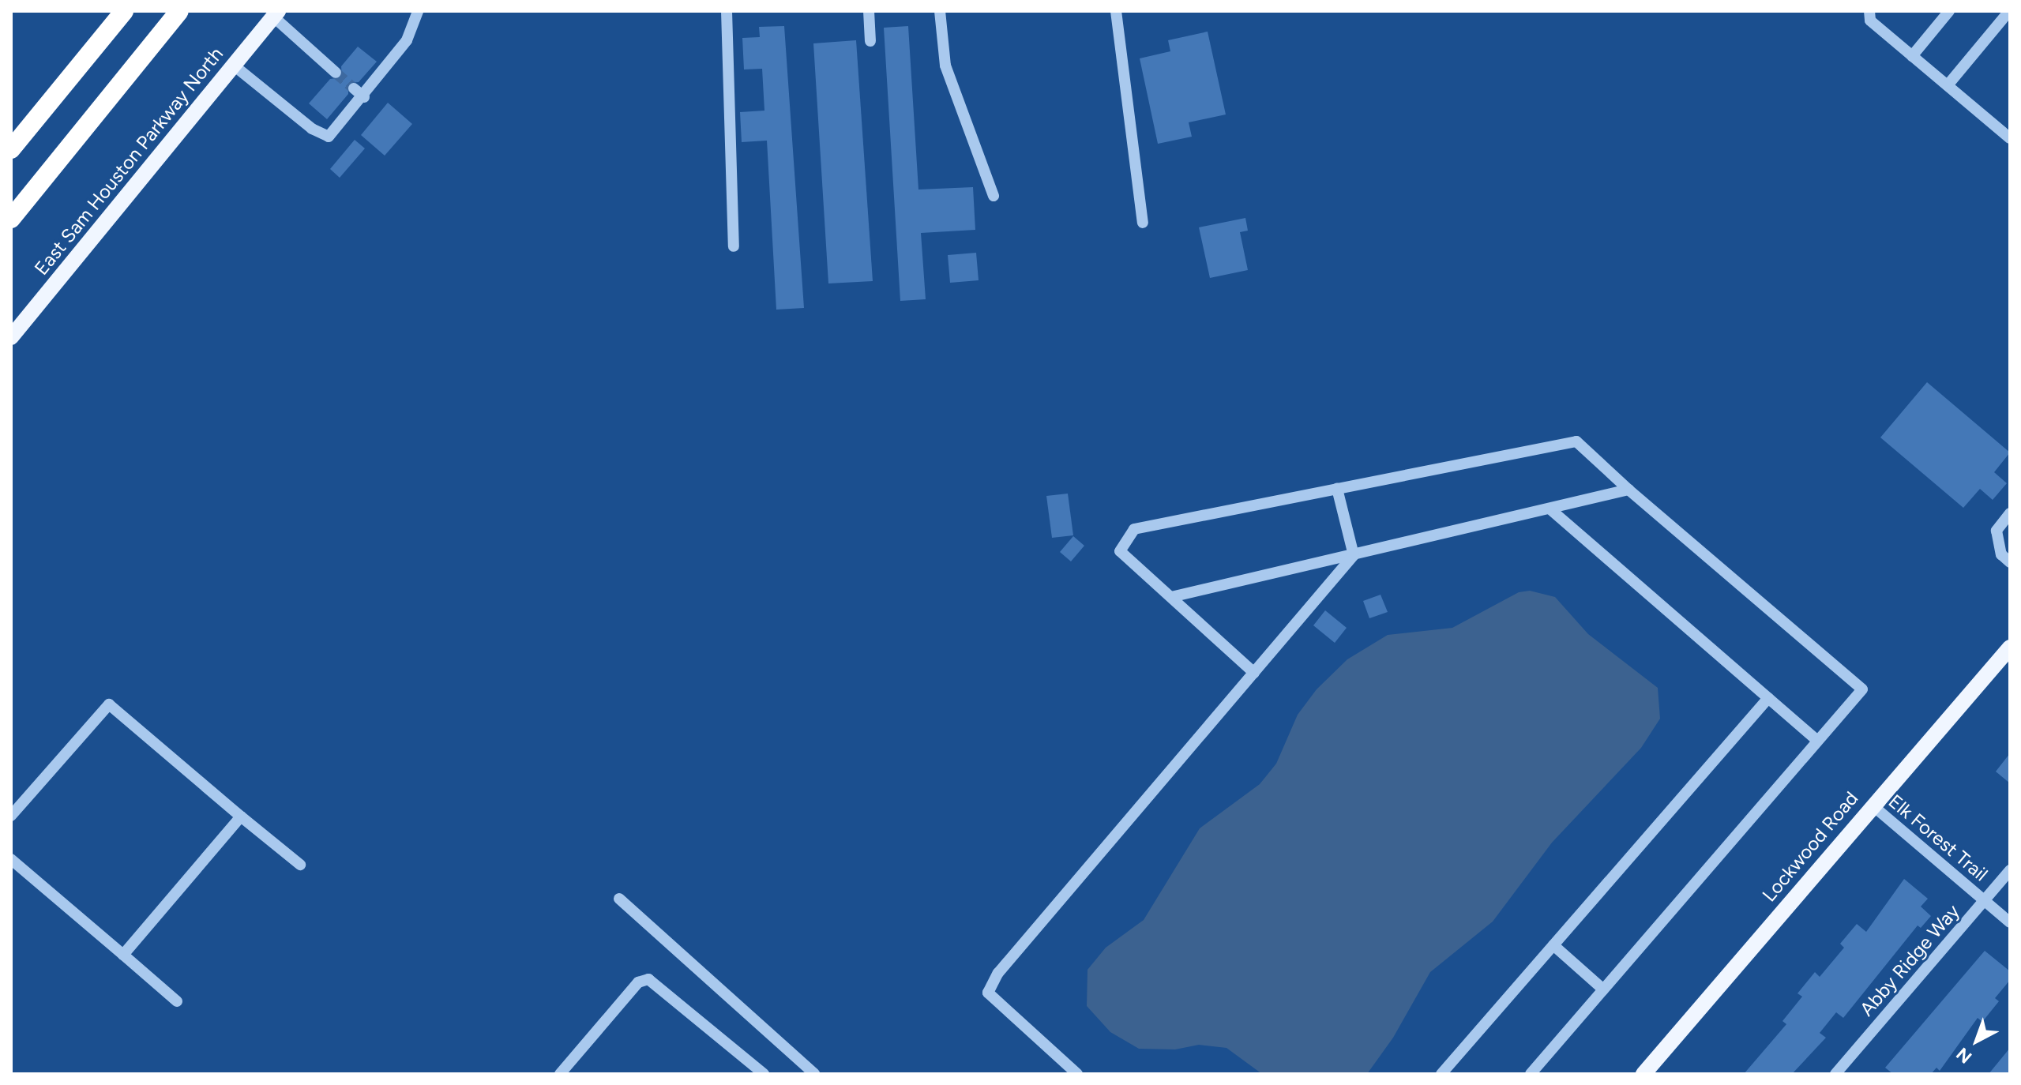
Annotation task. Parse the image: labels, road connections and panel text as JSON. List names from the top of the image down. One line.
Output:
{"streets":{"main road":["East Sam Houston Parkway North","Lockwood Road"],"street":["Elk Forest Trail","Abby Ridge Way"]},"crossings":[["Elk Forest Trail","Lockwood Road"],["Elk Forest Trail","Abby Ridge Way"]],"north":"bottom left"}
